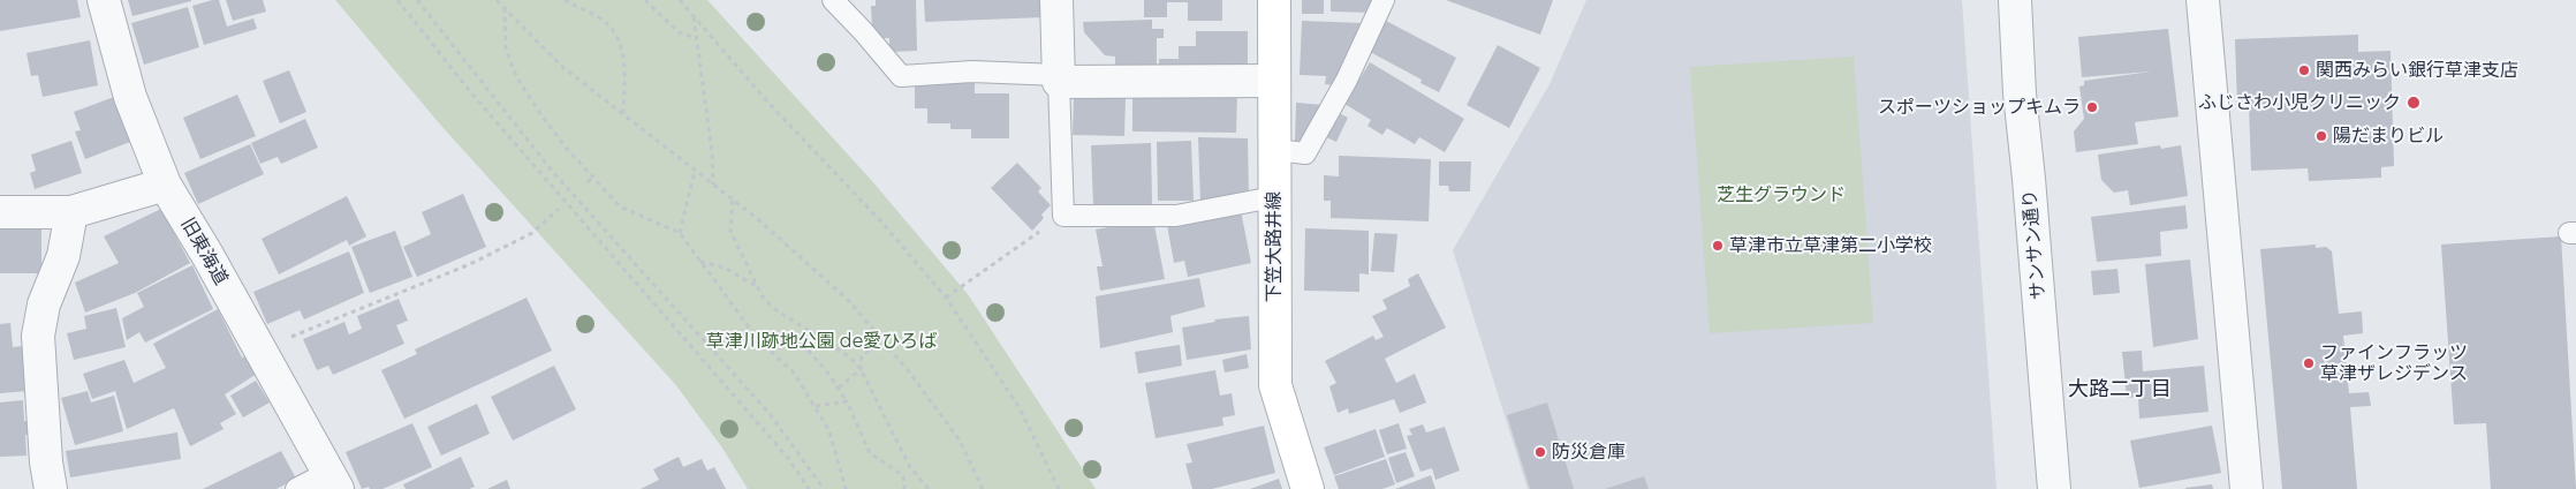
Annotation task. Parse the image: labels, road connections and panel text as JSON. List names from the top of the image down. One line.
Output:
{"streets":{"main road":["下笠大路井線"],"street":["サンサン通り","旧東海道"]},"districts":["大路二丁目"],"parks":["芝生グラウンド","草津川跡地公園 de愛ひろば"],"places":["関西みらい銀行草津支店","ふじさわ小児クリニック","スポーツショップキムラ","陽だまりビル","草津市立草津第二小学校","ファインフラッツ 草津ザレジデンス","防災倉庫"]}
